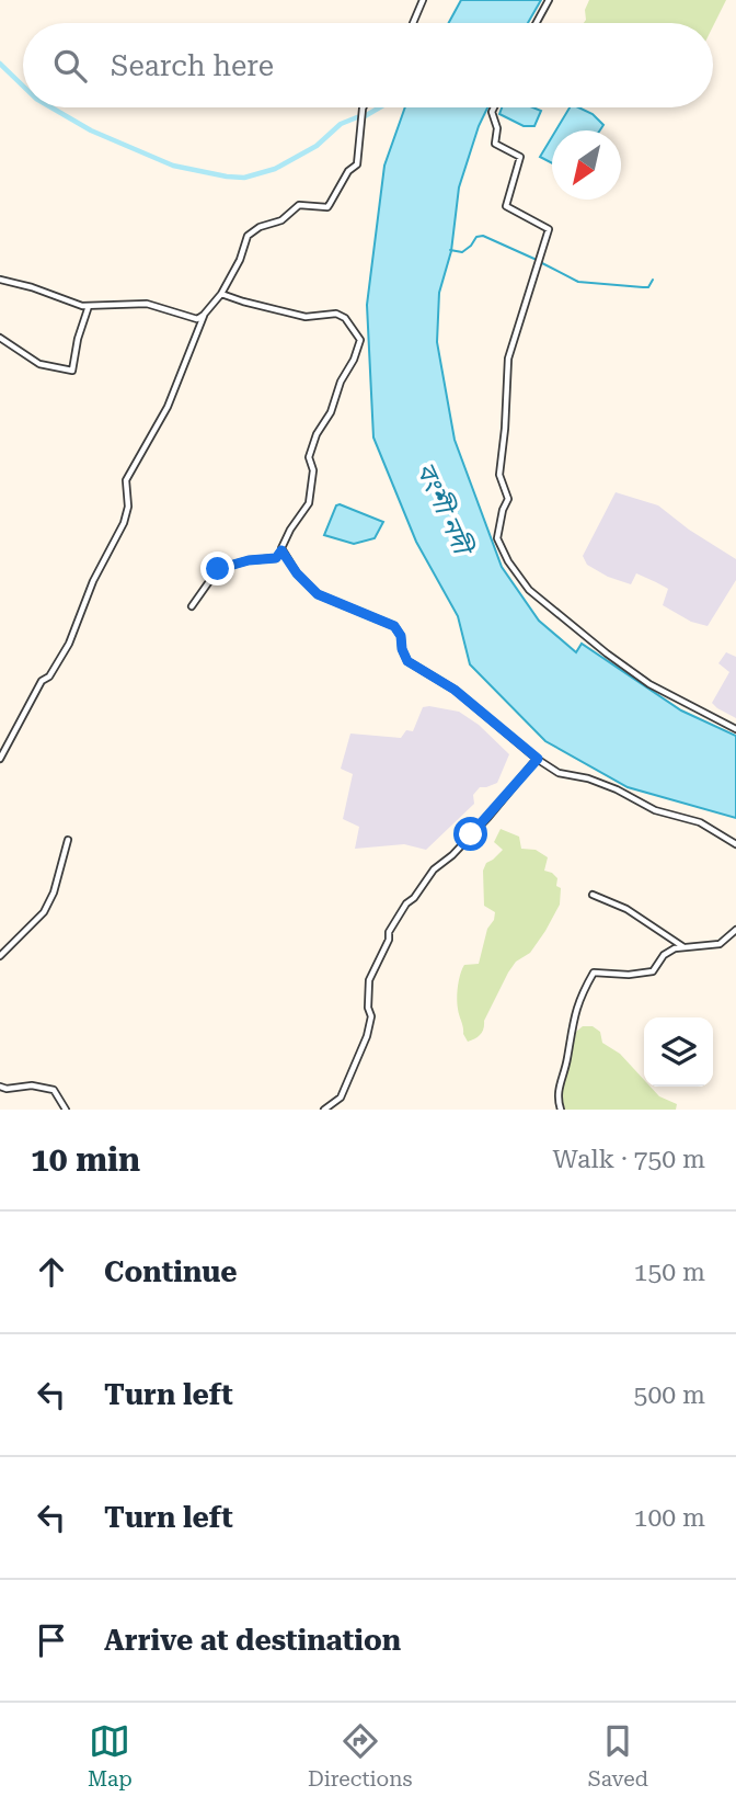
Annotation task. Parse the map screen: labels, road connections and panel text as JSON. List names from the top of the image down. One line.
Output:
{"water":["বংশী নদী"],"north":"bottom left","page":{"search":"Search here","heading":["10 min","Walk · 750 m"],"list":[["Continue","150 m"],["Turn left","500 m"],["Turn left","100 m"],"Arrive at destination"],"nav":["Map","Directions","Saved"]}}
